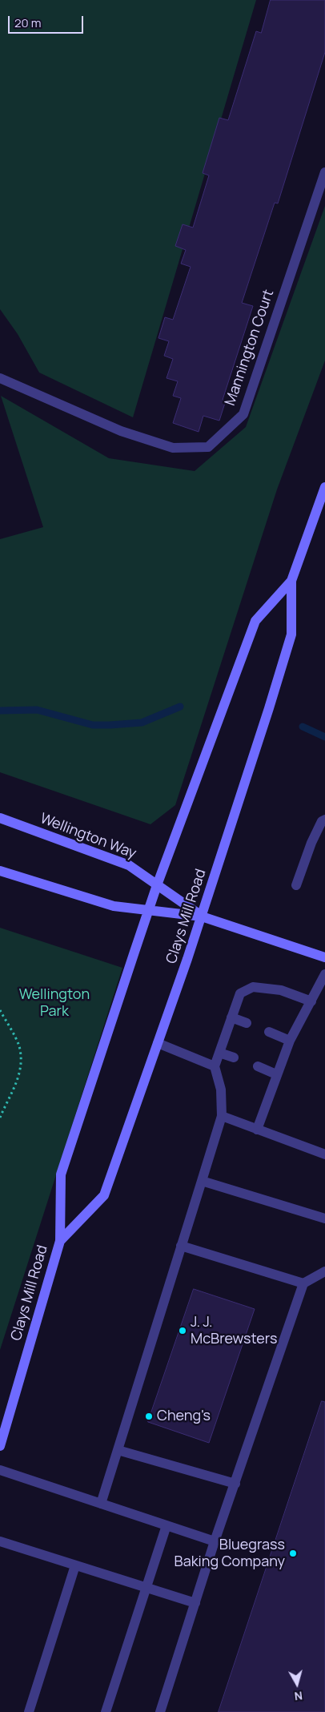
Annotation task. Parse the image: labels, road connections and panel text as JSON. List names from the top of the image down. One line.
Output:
{"streets":{"main road":["Wellington Way","Clays Mill Road"],"lane":["Mannington Court"]},"crossings":[["Wellington Way","Clays Mill Road"]],"parks":["Wellington Park"],"places":["J. J. McBrewsters","Cheng's","Bluegrass Baking Company"],"scale_bar":"20 m","north":"bottom"}
